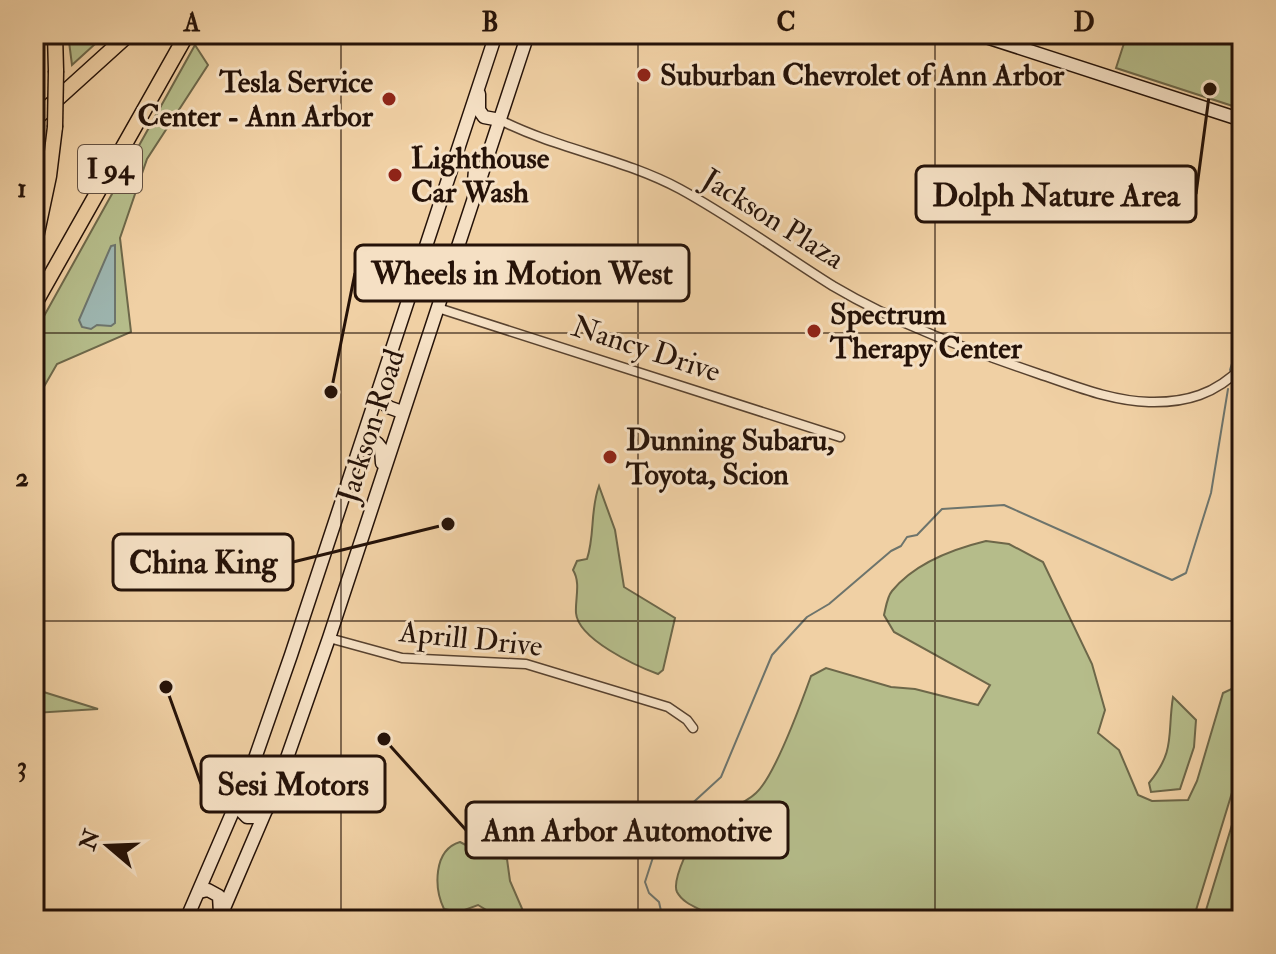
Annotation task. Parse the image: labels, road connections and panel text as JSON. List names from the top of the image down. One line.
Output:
{"streets":{"highway":["I 94"],"main road":["Jackson Road"],"street":["Jackson Plaza","Nancy Drive","Aprill Drive"]},"crossings":[["Jackson Plaza","Jackson Road"],["Nancy Drive","Jackson Road"],["Jackson Road","Aprill Drive"]],"places":["Suburban Chevrolet of Ann Arbor","Dolph Nature Area","Tesla Service Center - Ann Arbor","Lighthouse Car Wash","Spectrum Therapy Center","Wheels in Motion West","Dunning Subaru, Toyota, Scion","China King","Sesi Motors","Ann Arbor Automotive"],"north":"left","grid":{"columns":["A","B","C","D"],"rows":["1","2","3"]}}
